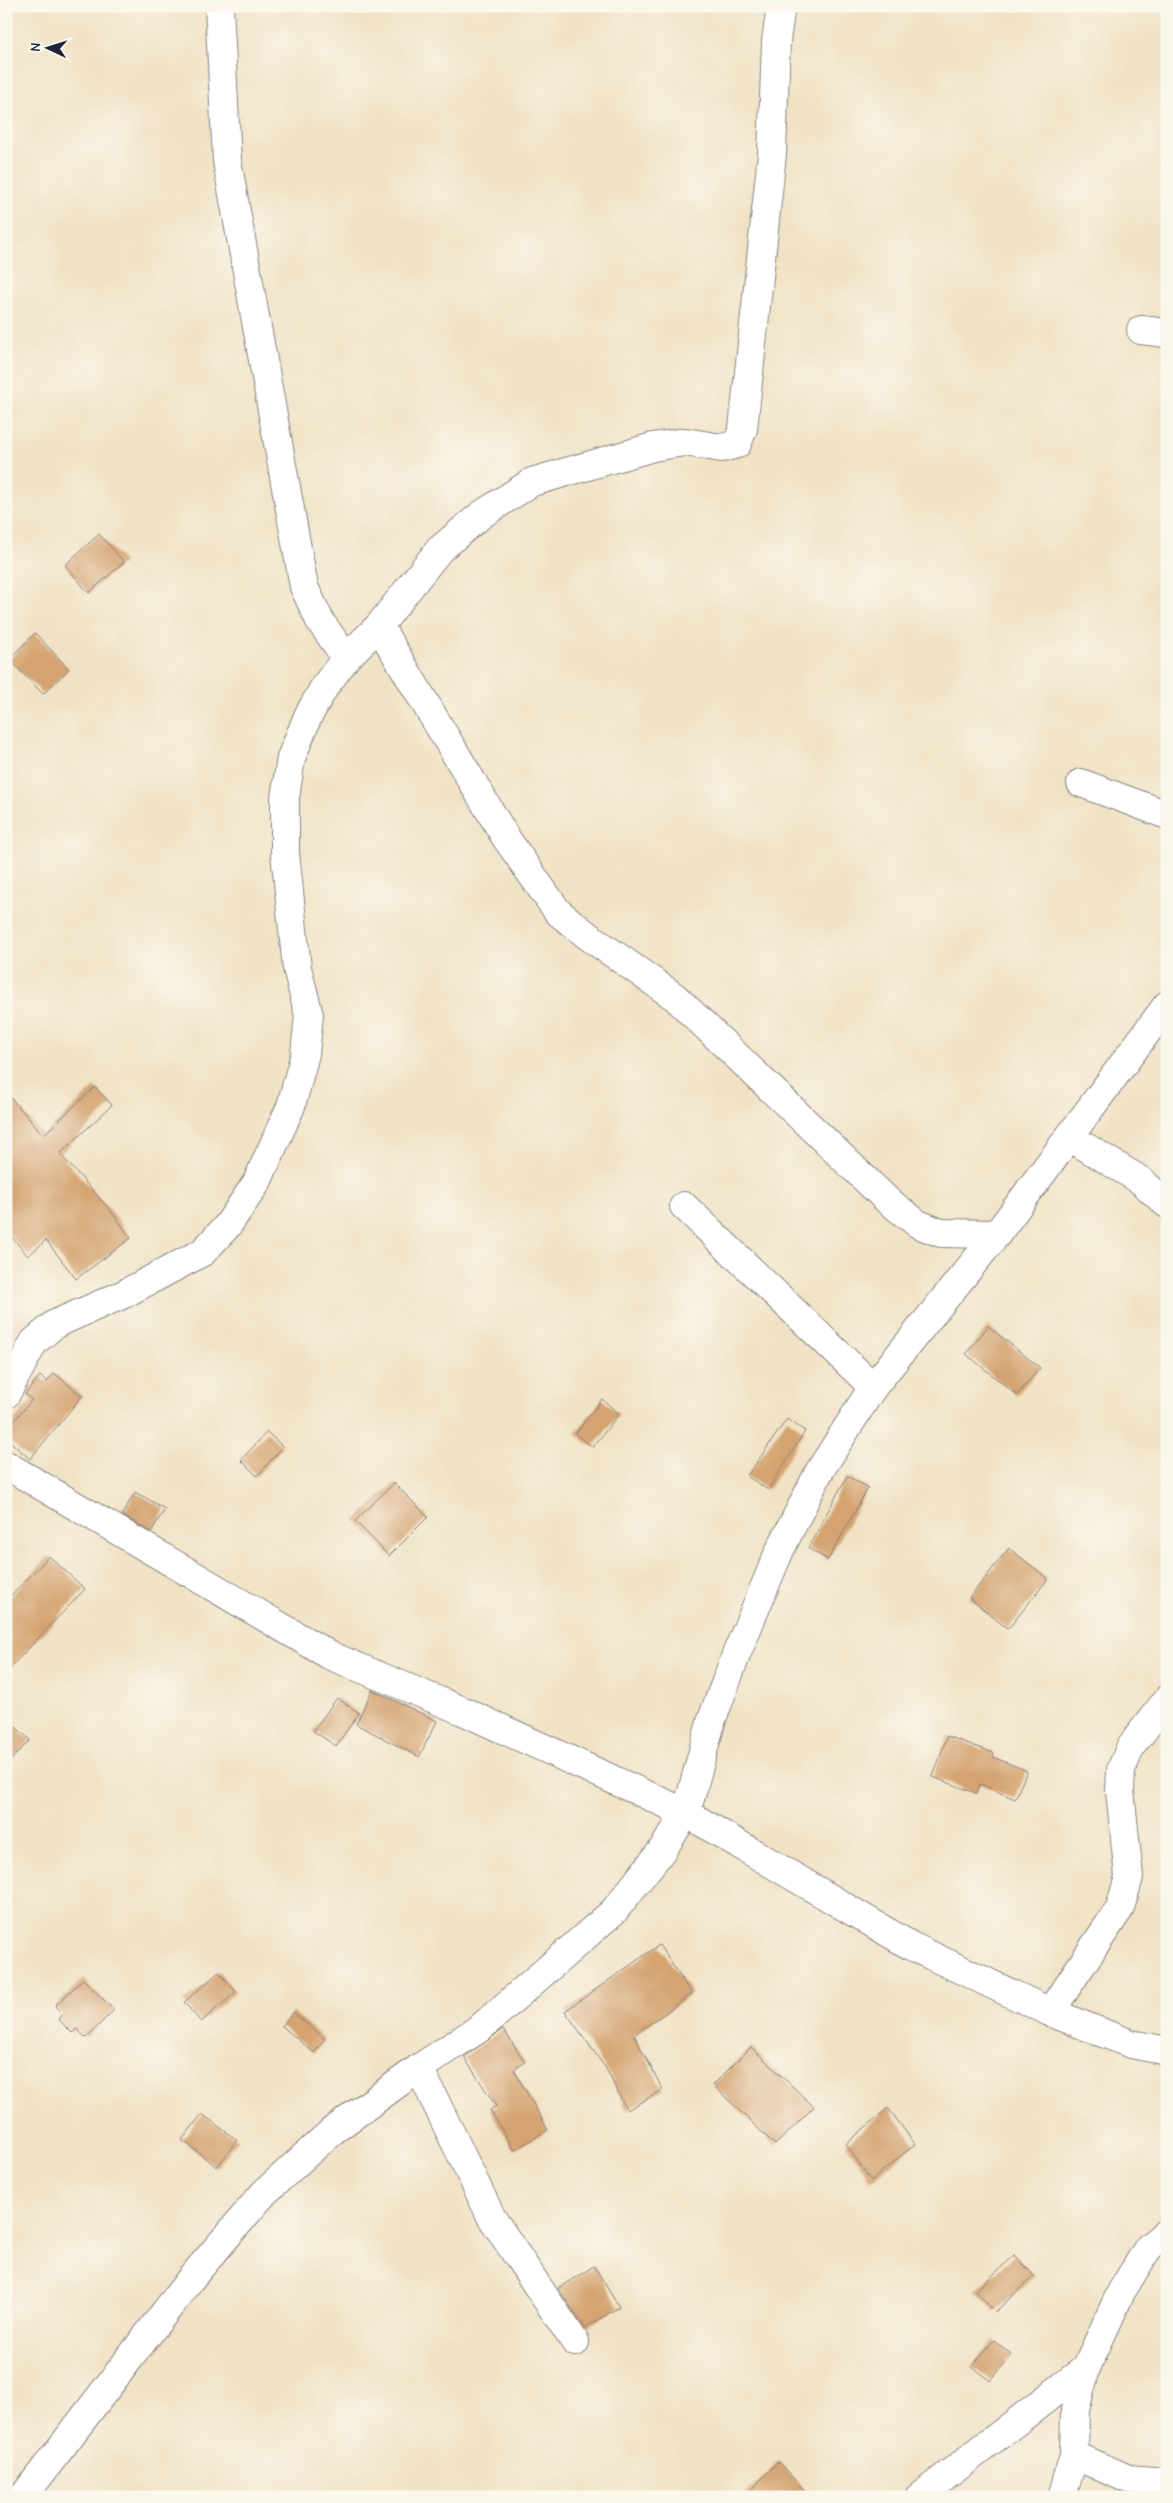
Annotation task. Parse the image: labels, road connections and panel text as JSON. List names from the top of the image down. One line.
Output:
{"north":"left"}
